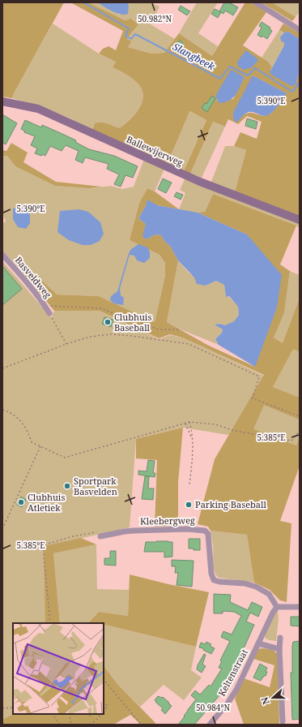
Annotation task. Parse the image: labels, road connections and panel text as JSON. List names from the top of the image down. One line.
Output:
{"streets":{"street":["Ballewijerweg","Basveldweg","Kleebergweg","Keltenstraat"]},"crossings":[["Kleebergweg","Keltenstraat"]],"water":["Slangbeek"],"places":["Clubhuis Baseball","Sportpark Basvelden","Clubhuis Atletiek","Parking Baseball"],"north":"left","coordinates":["50.982°N","5.390°E","5.385°E","50.984°N"]}
